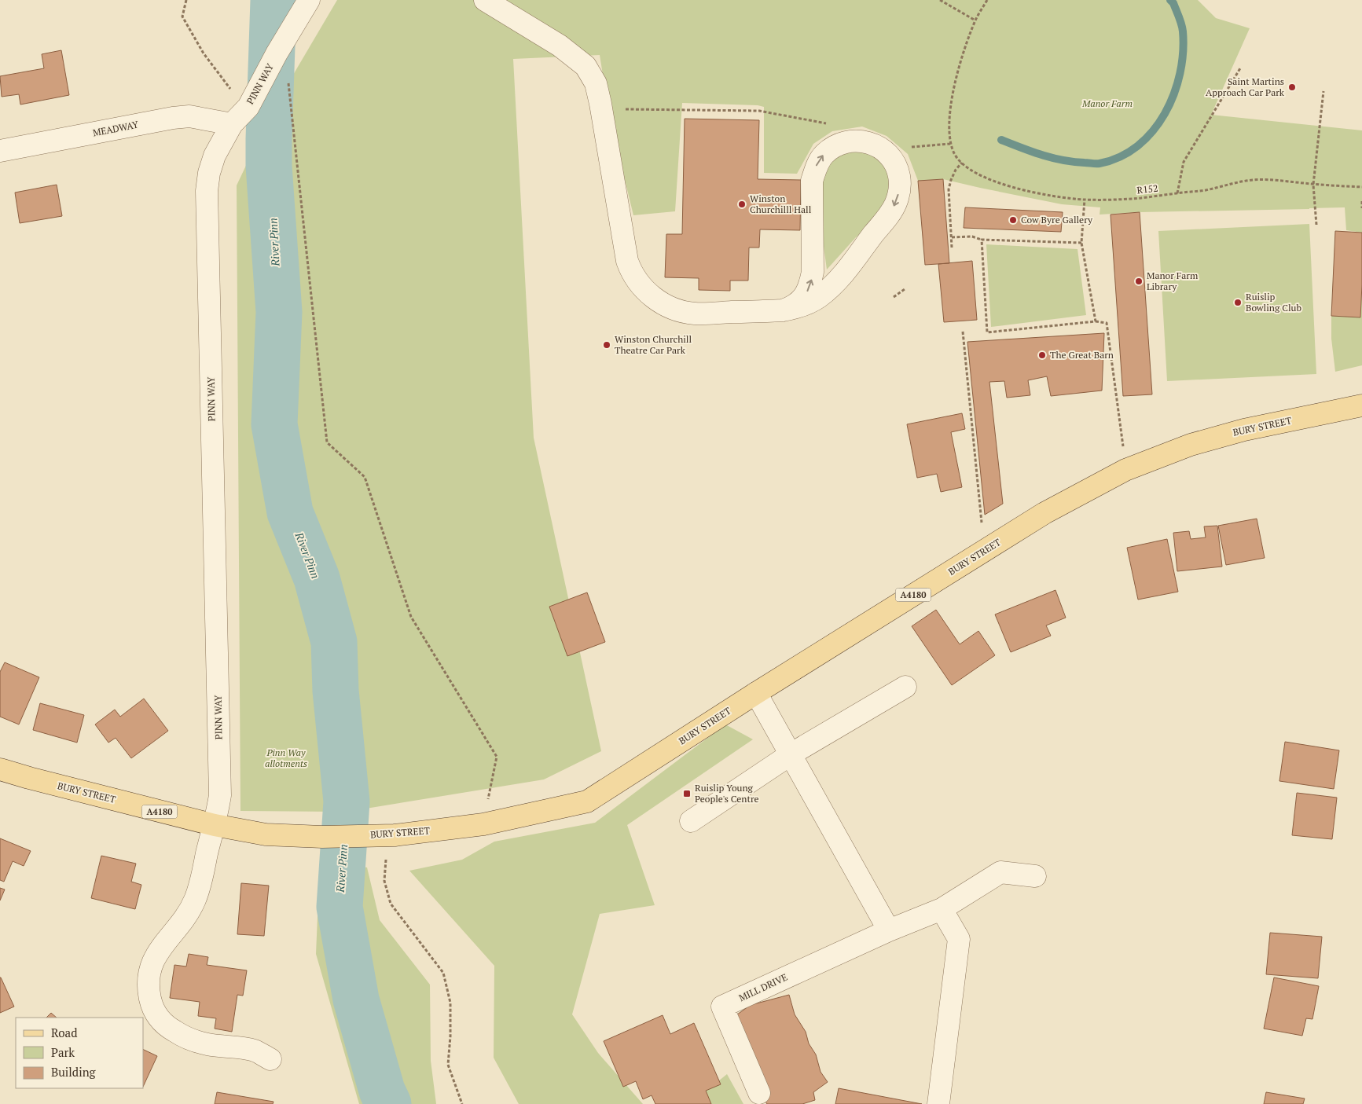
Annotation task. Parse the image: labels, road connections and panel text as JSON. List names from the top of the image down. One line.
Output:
{"streets":{"main road":["BURY STREET","A4180"],"street":["PINN WAY","MEADWAY","MILL DRIVE"],"path":["R152"]},"crossings":[["PINN WAY","MEADWAY"],["PINN WAY","BURY STREET"]],"water":["River Pinn"],"parks":["Manor Farm","Pinn Way allotments"],"places":{"other":["Saint Martins Approach Car Park","Winston Churchilll Hall","Cow Byre Gallery","Manor Farm Library","Ruislip Bowling Club","Winston Churchill Theatre Car Park","The Great Barn"],"transit":["Ruislip Young People's Centre"]},"legend":["Road","Park","Building"]}
